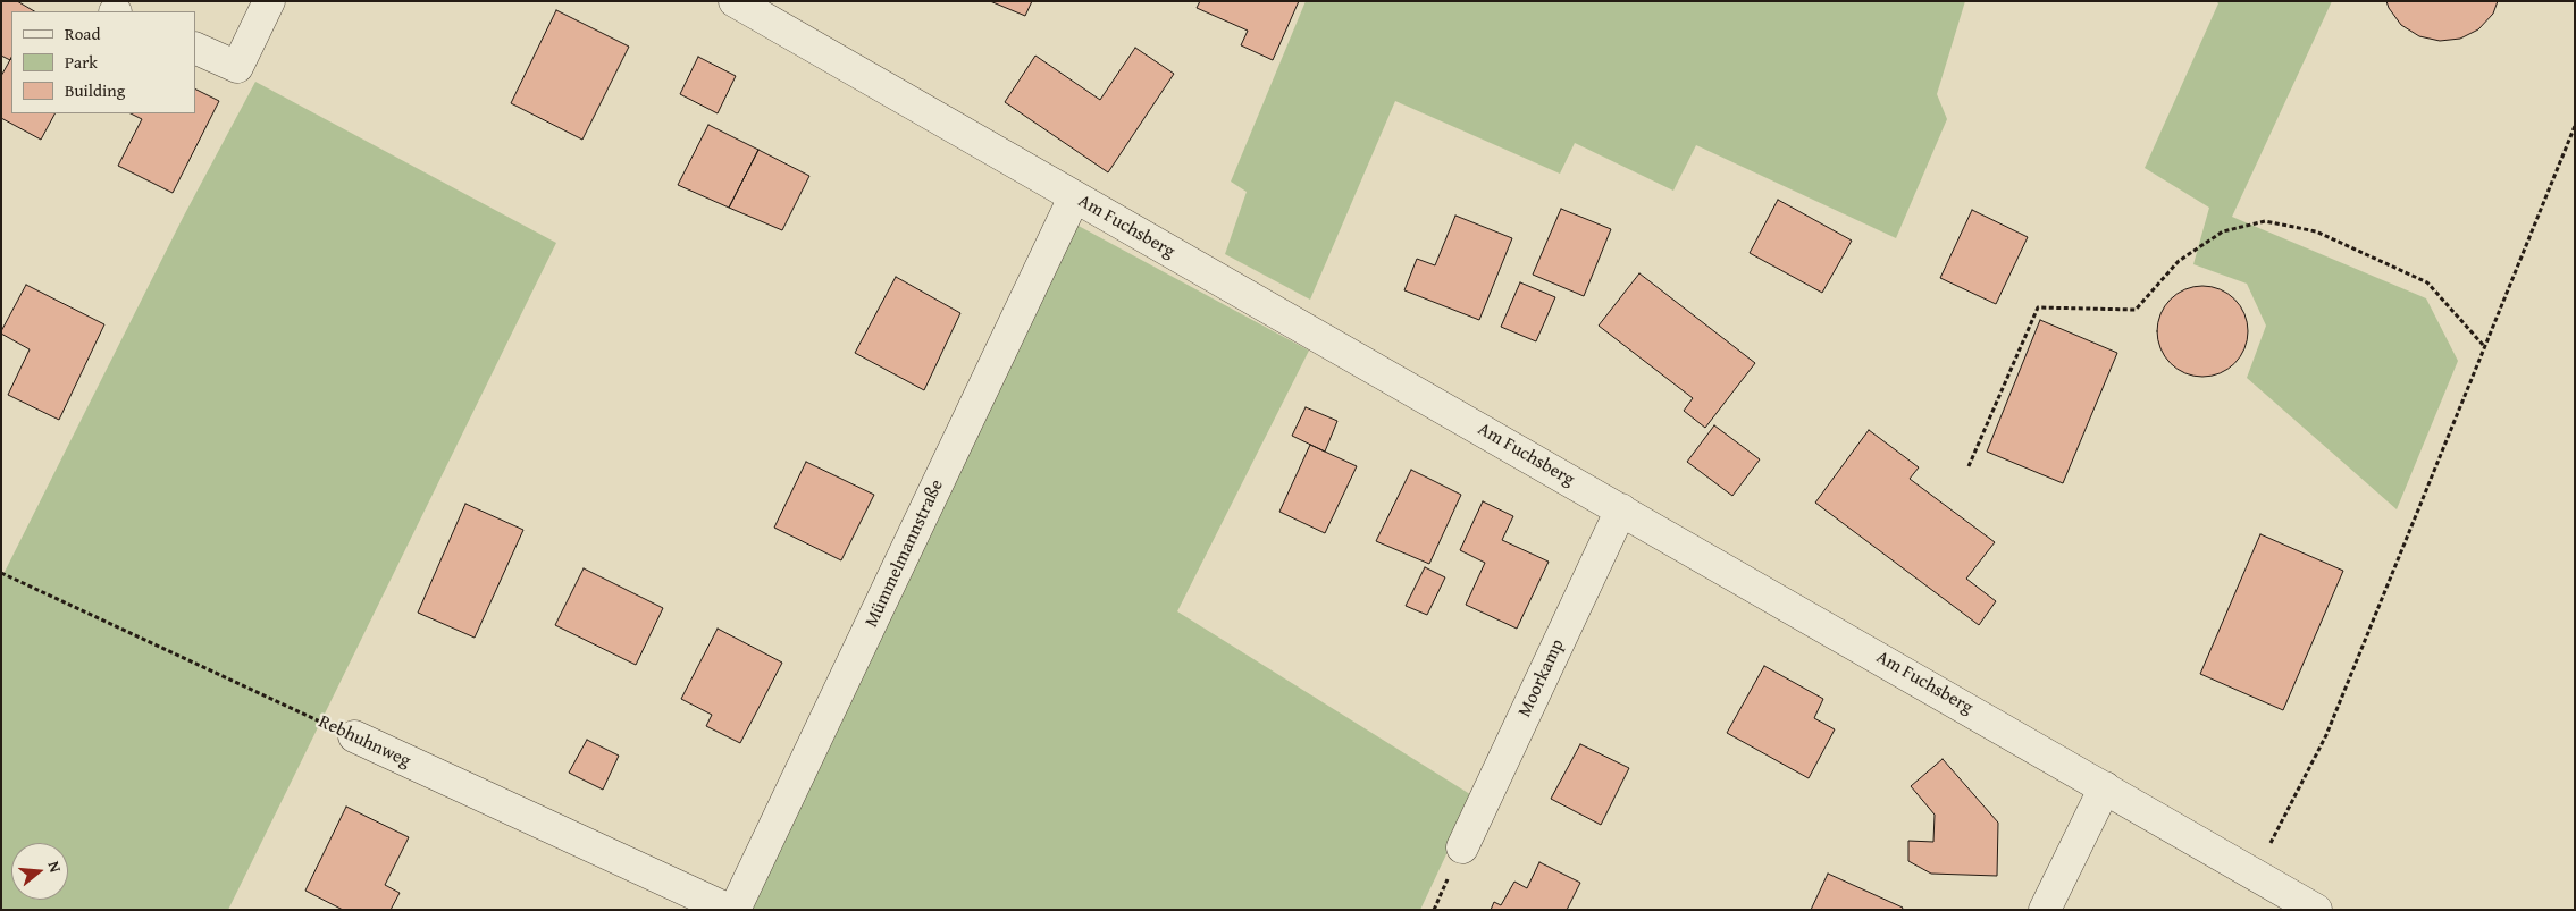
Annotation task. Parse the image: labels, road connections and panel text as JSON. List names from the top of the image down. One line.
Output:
{"streets":{"street":["Am Fuchsberg","Mümmelmannstraße","Moorkamp","Rebhuhnweg"]},"crossings":[["Am Fuchsberg","Mümmelmannstraße"],["Am Fuchsberg","Moorkamp"]],"legend":["Road","Park","Building"],"north":"right"}
